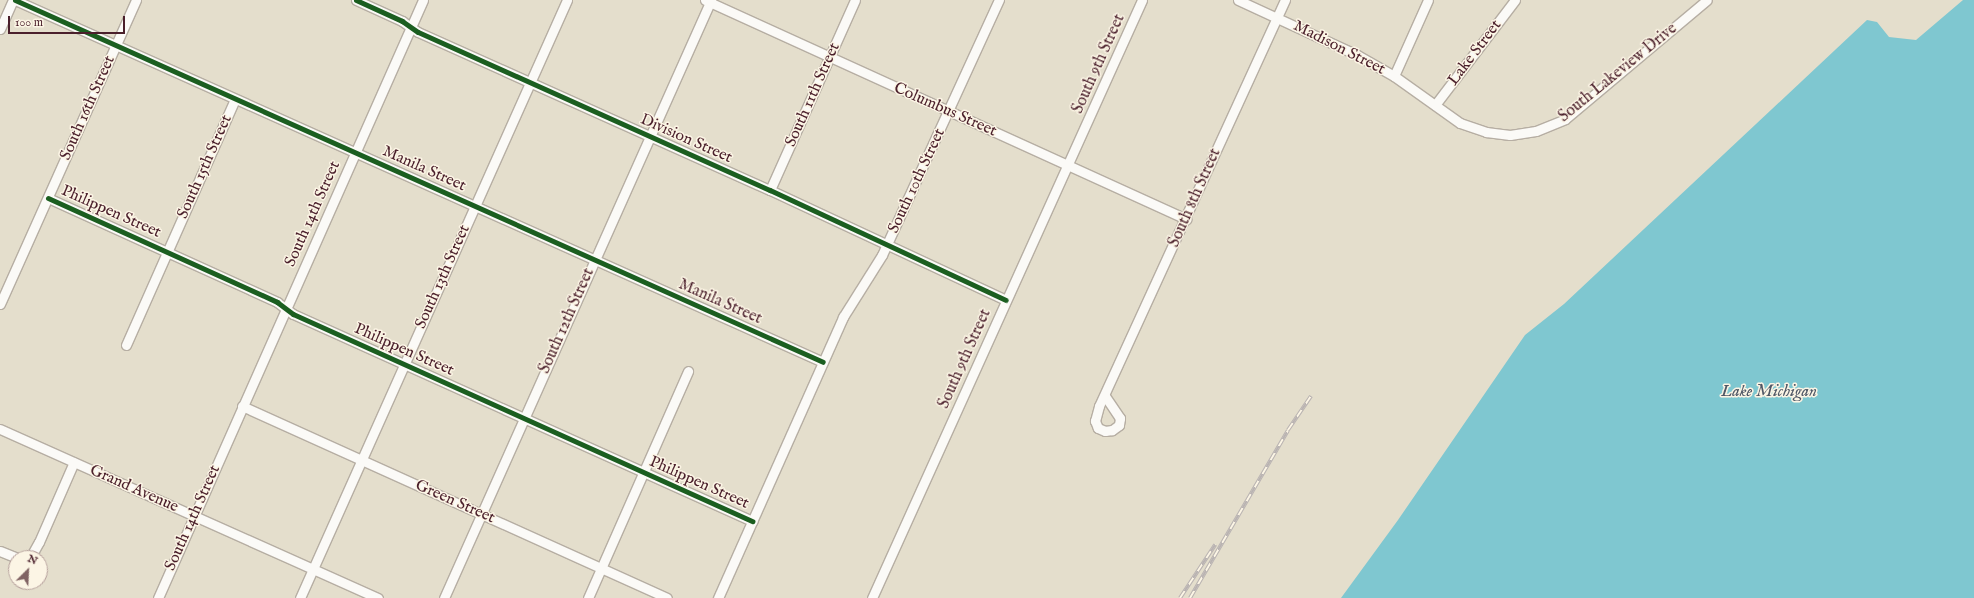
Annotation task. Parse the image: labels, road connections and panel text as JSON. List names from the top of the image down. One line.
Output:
{"streets":{"street":["Madison Street","Lake Street","South 9th Street","South Lakeview Drive","South 11th Street","South 16th Street","Columbus Street","Division Street","South 15th Street","Manila Street","South 10th Street","South 8th Street","Philippen Street","South 14th Street","South 13th Street","South 12th Street","Grand Avenue","Green Street"]},"crossings":[["Madison Street","Lake Street"],["Madison Street","South Lakeview Drive"],["Madison Street","South 8th Street"],["Lake Street","South Lakeview Drive"],["South 9th Street","Columbus Street"],["South 9th Street","Division Street"],["South 11th Street","Columbus Street"],["South 11th Street","Division Street"],["South 16th Street","Manila Street"],["South 16th Street","Philippen Street"],["Columbus Street","South 10th Street"],["Columbus Street","South 8th Street"],["Columbus Street","South 12th Street"],["Division Street","South 10th Street"],["Division Street","South 14th Street"],["Division Street","South 13th Street"],["Division Street","South 12th Street"],["South 15th Street","Manila Street"],["South 15th Street","Philippen Street"],["Manila Street","South 10th Street"],["Manila Street","South 14th Street"],["Manila Street","South 13th Street"],["Manila Street","South 12th Street"],["South 10th Street","Philippen Street"],["Philippen Street","South 14th Street"],["Philippen Street","South 13th Street"],["Philippen Street","South 12th Street"],["South 14th Street","Grand Avenue"],["South 14th Street","Green Street"],["South 13th Street","Grand Avenue"],["South 13th Street","Green Street"],["South 12th Street","Green Street"]],"water":["Lake Michigan"],"scale_bar":"100 m","north":"top right"}
